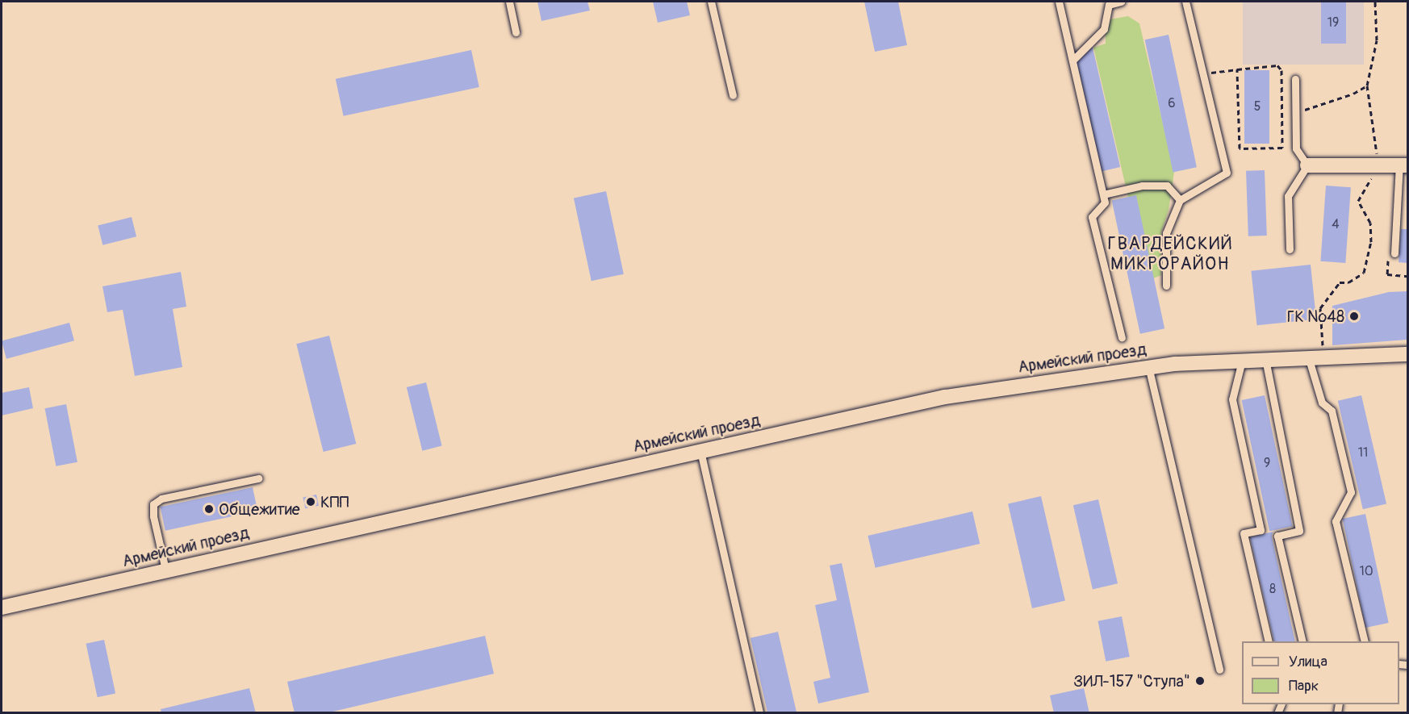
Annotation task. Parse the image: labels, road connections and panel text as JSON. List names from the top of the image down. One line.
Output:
{"streets":{"street":["Армейский проезд"]},"districts":["ГВАРДЕЙСКИЙ МИКРОРАЙОН"],"places":["ГК №48","КПП","Общежитие","ЗИЛ-157 \"Ступа\""],"house_numbers":["19","6","5","4","11","9","10","8"],"legend":["Улица","Парк"]}
